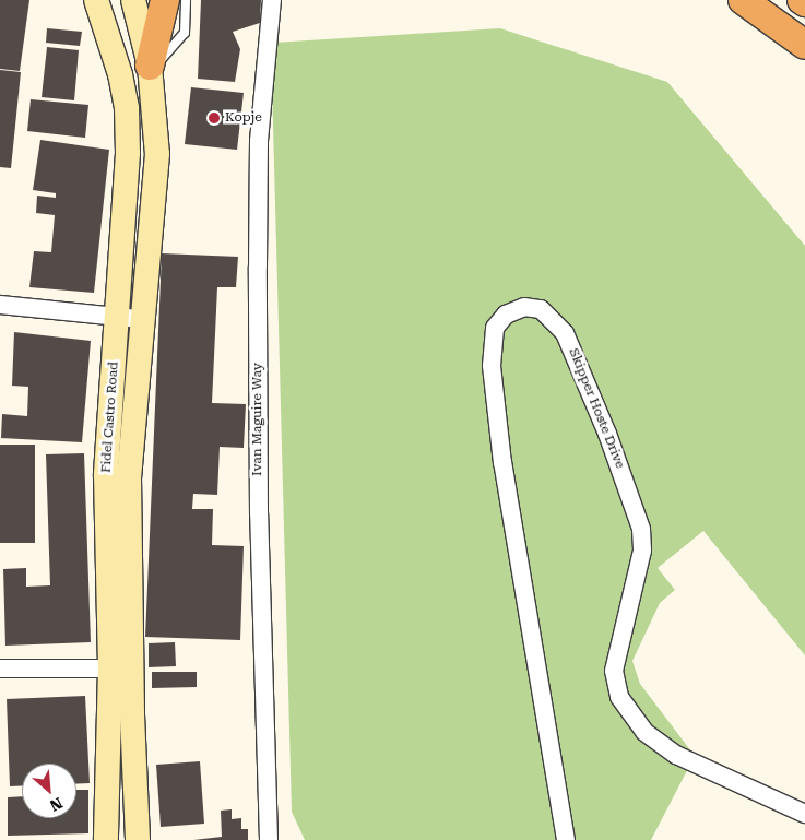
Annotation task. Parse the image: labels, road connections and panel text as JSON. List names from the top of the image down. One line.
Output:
{"streets":{"main road":["Fidel Castro Road"],"street":["Skipper Hoste Drive","Ivan Maguire Way"]},"places":["Kopje"],"north":"bottom right"}
